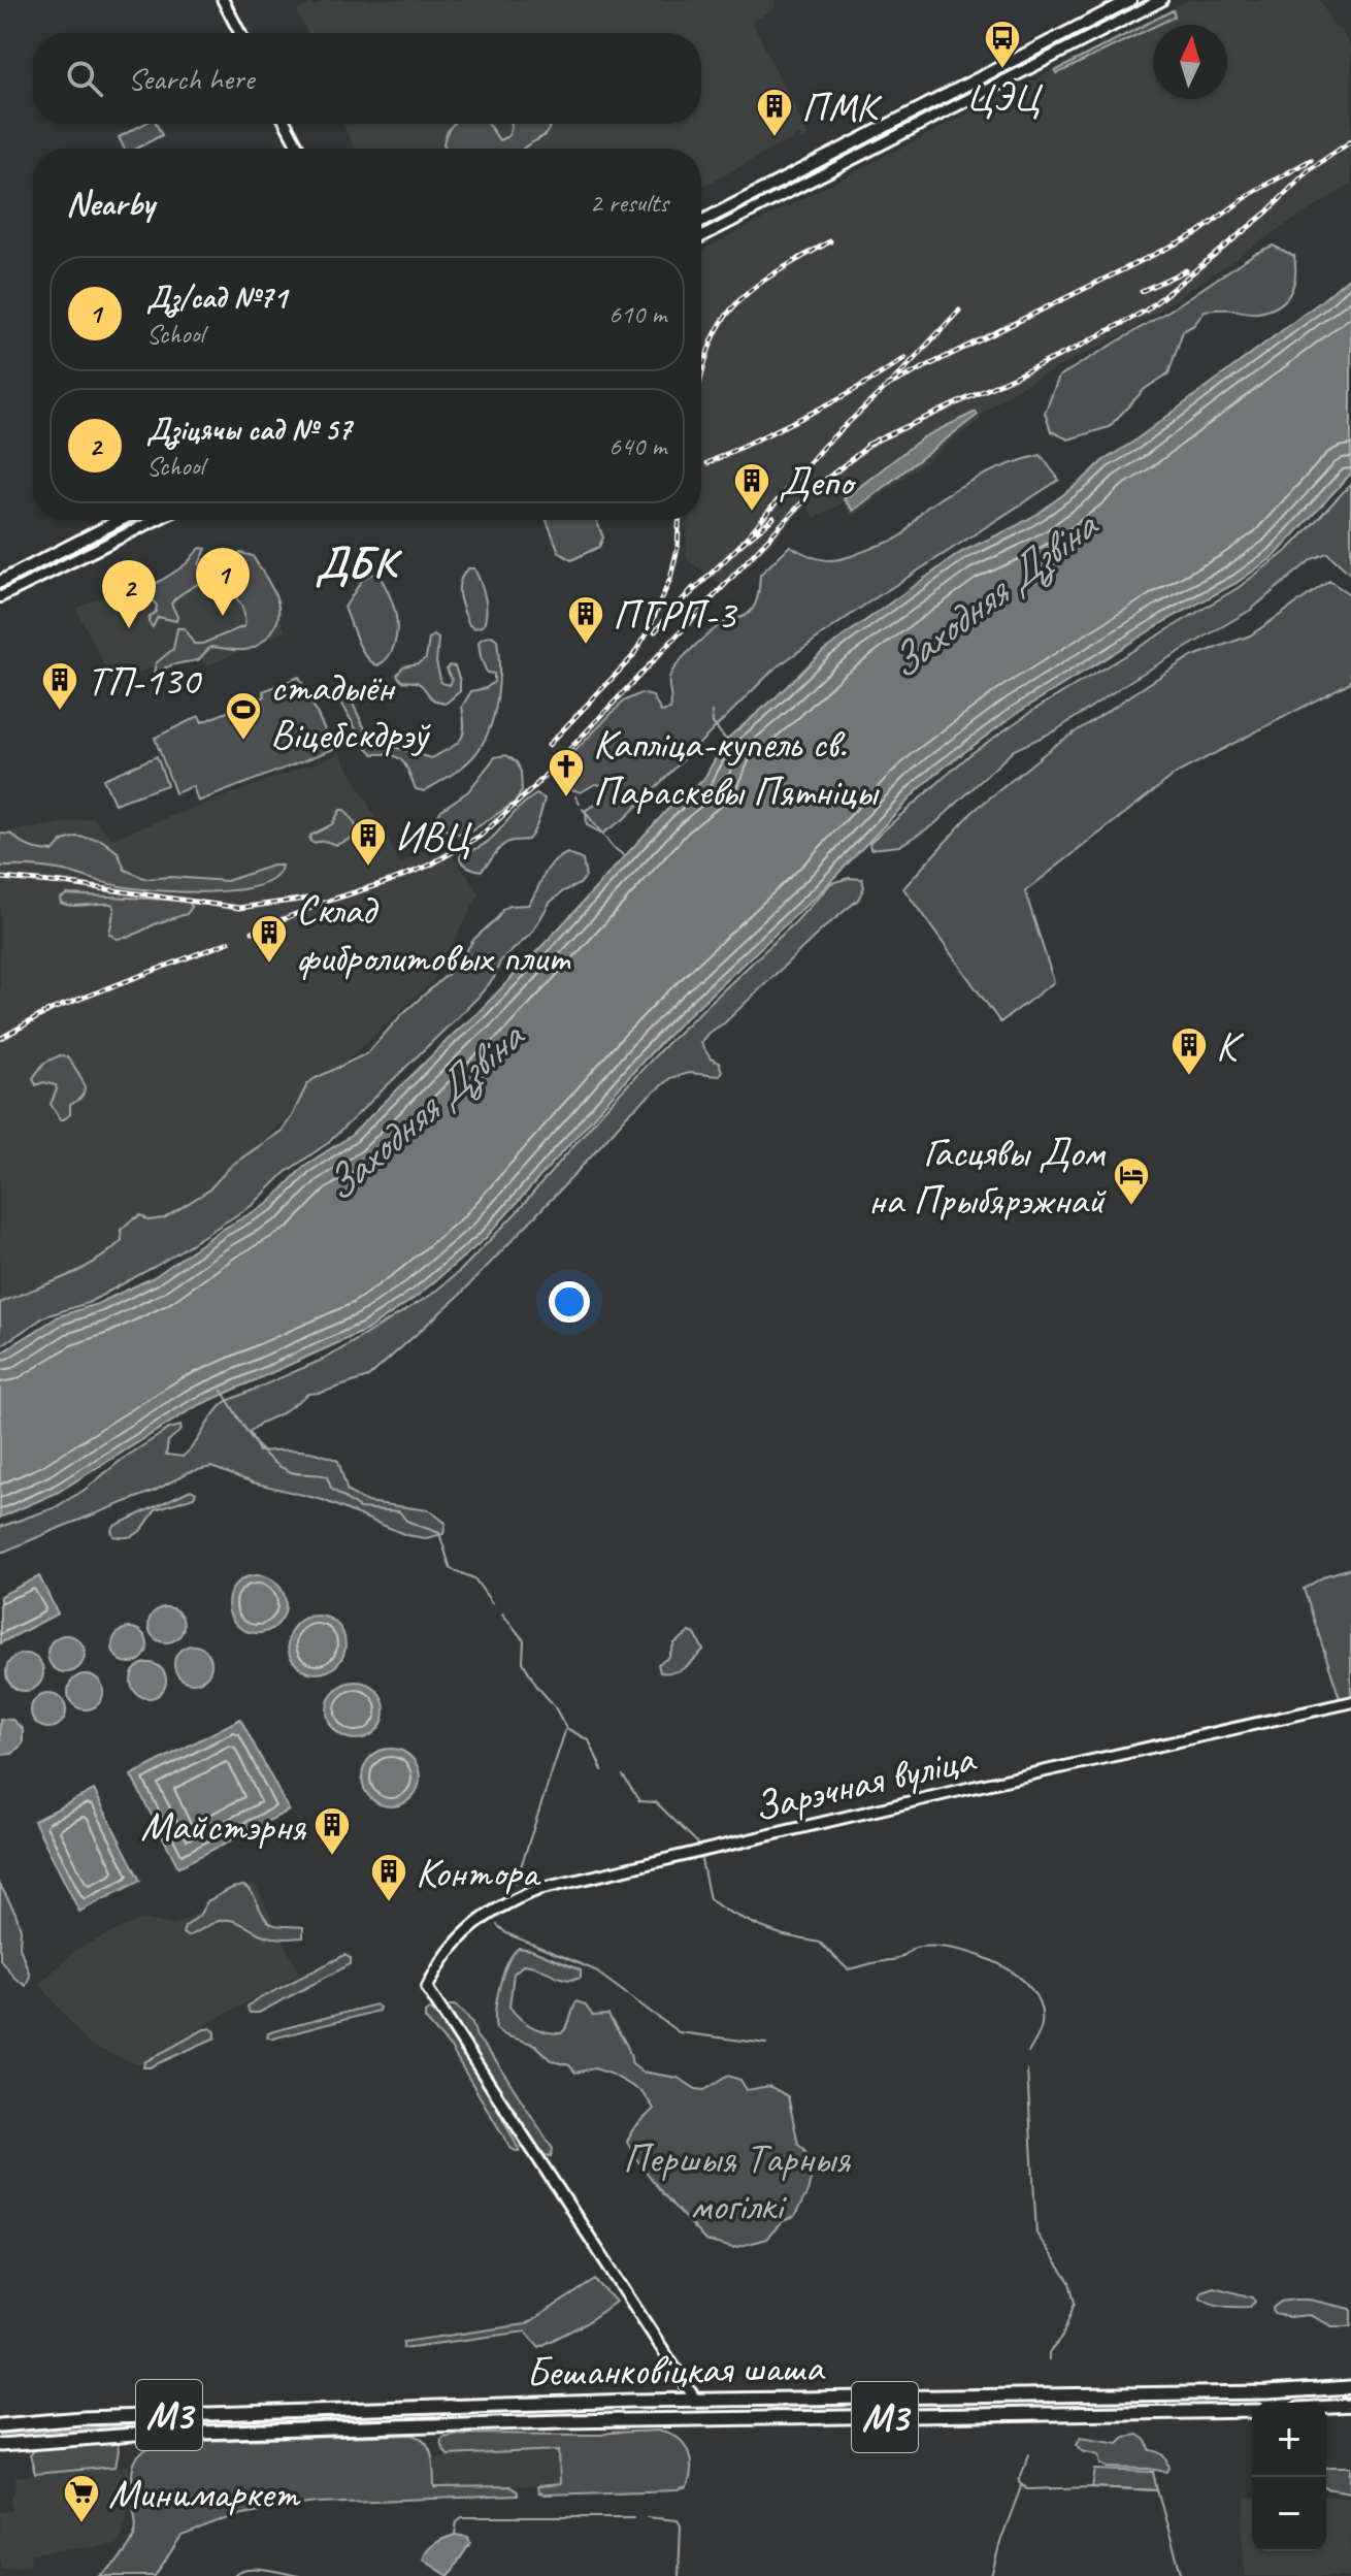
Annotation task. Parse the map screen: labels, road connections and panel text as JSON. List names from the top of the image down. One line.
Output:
{"streets":{"main road":["Бешанковіцкая шаша","М3"],"street":["Зарэчная вуліца"]},"crossings":[["Зарэчная вуліца","Бешанковіцкая шаша"]],"districts":["ДБК"],"water":["Заходняя Дзвіна"],"parks":["Першыя Тарныя могілкі"],"places":{"bus stop":["ЦЭЦ"],"building":["ПМК","Депо","ПГРП-3","ТП-130","ИВЦ","Склад фибролитовых плит","К","Майстэрня","Контора"],"sports":["стадыён Віцебскдрэў"],"church":["Капліца-купель св. Параскевы Пятніцы"],"hotel":["Гасцявы Дом на Прыбярэжнай"],"supermarket":["Минимаркет"]},"north":"top","page":{"search":"Search here","heading":["Nearby","2 results"],"list":[{"mark":"1","name":"Дз/сад №71","note":"School","value":"610 m"},{"mark":"2","name":"Дзіцячы сад № 57","note":"School","value":"640 m"}],"pins":["1","2"],"map_buttons":["+","−"]}}
